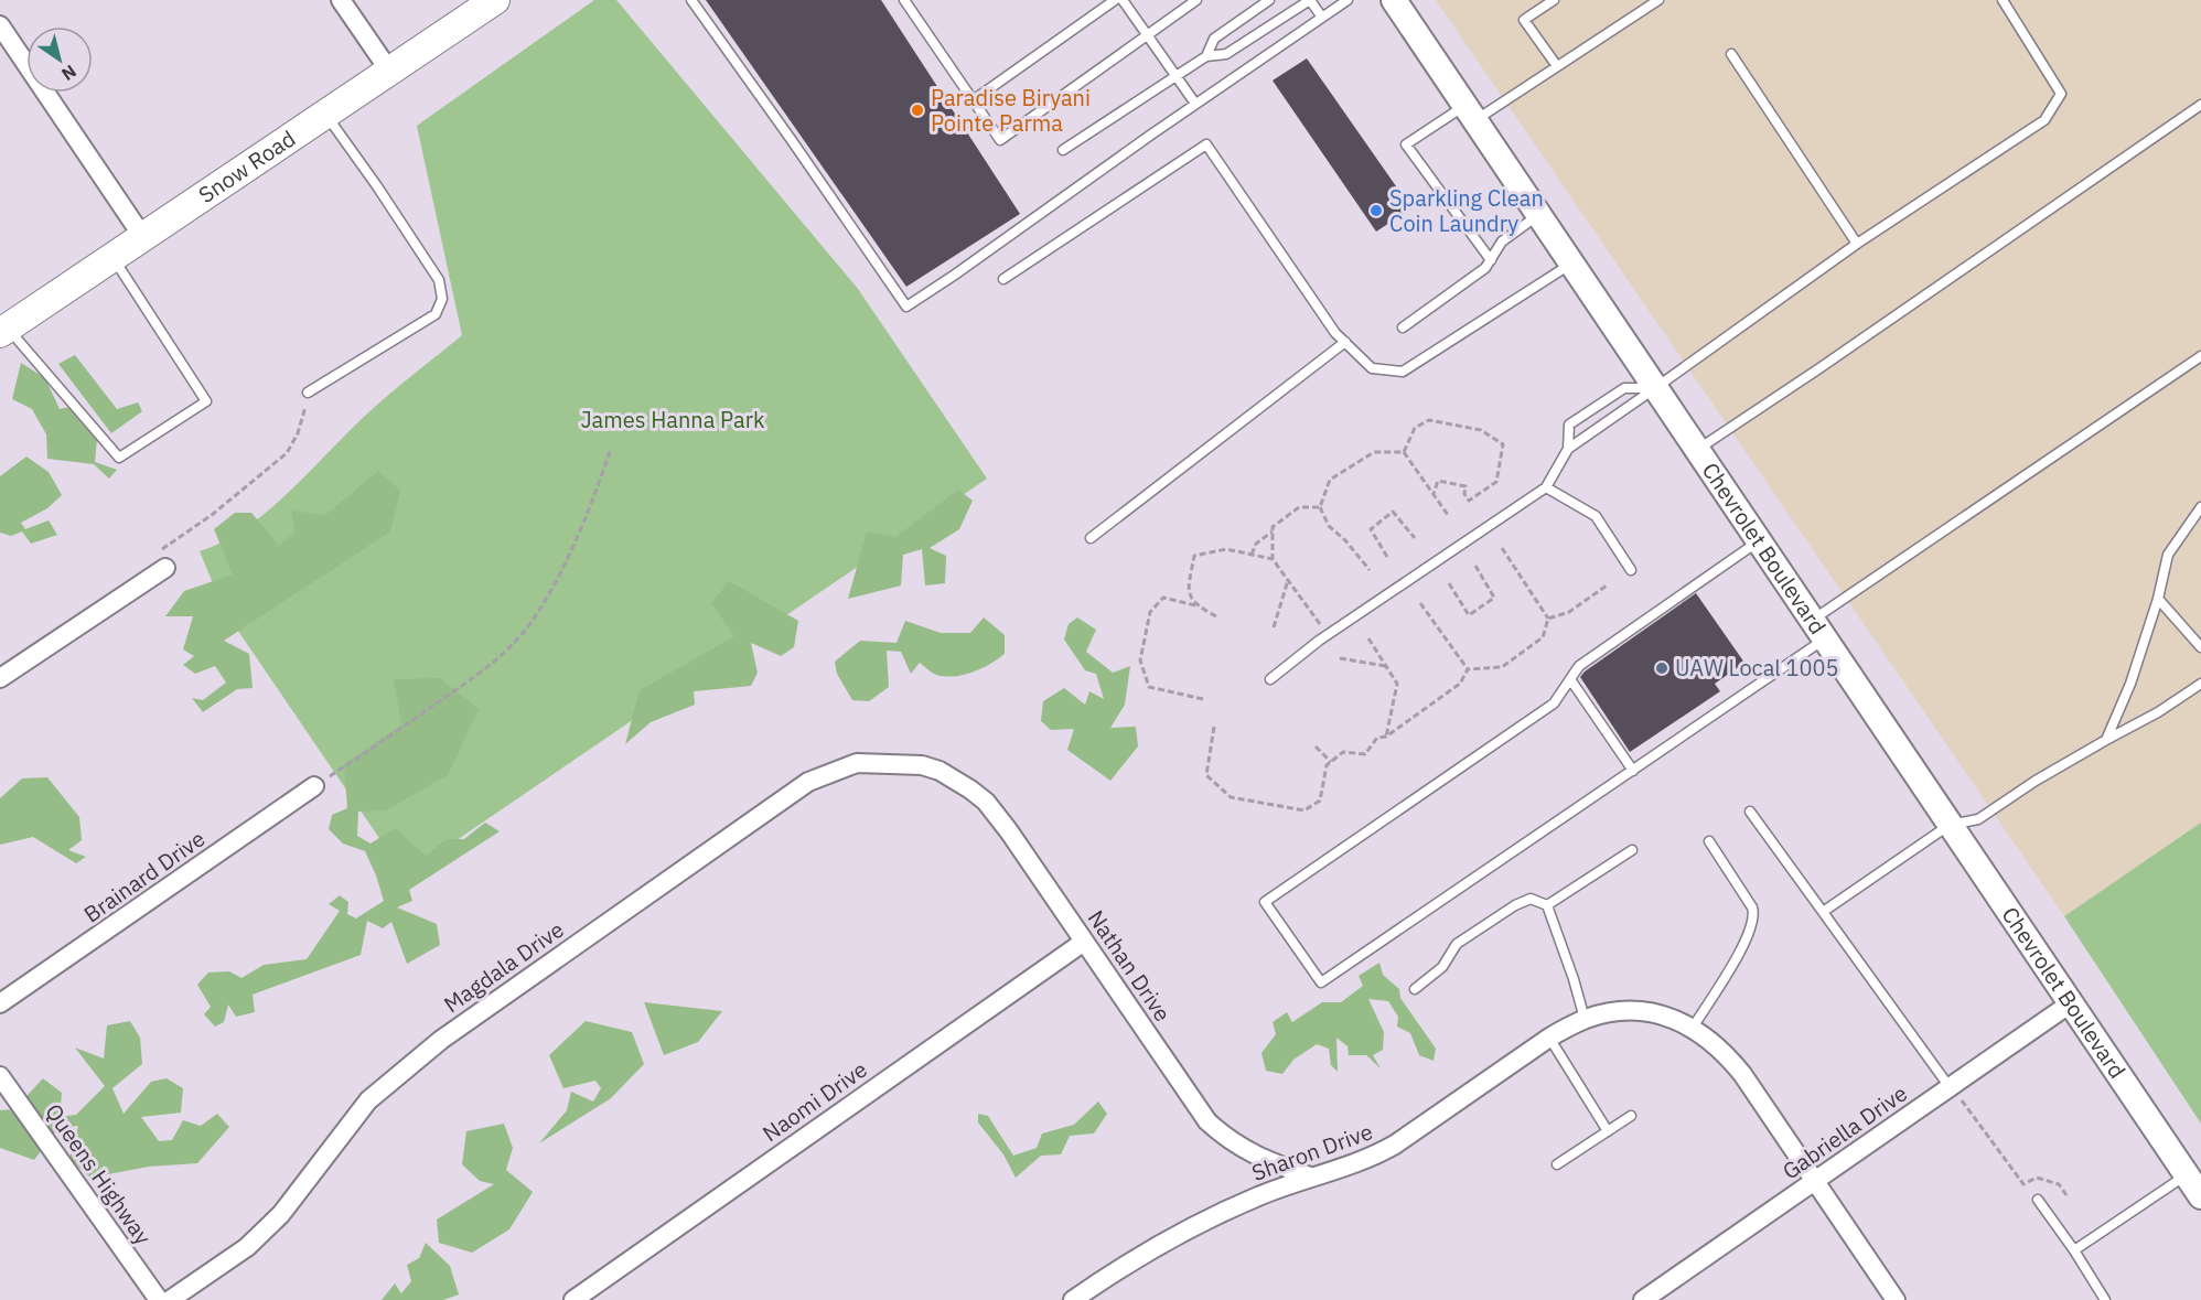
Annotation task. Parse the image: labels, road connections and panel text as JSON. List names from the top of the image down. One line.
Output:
{"streets":{"main road":["Snow Road","Chevrolet Boulevard"],"street":["Brainard Drive","Nathan Drive","Magdala Drive","Naomi Drive","Gabriella Drive","Sharon Drive","Queens Highway"]},"crossings":[["Chevrolet Boulevard","Gabriella Drive"],["Nathan Drive","Magdala Drive"],["Nathan Drive","Naomi Drive"],["Nathan Drive","Sharon Drive"],["Gabriella Drive","Sharon Drive"]],"parks":["James Hanna Park"],"places":["Paradise Biryani Pointe Parma","Sparkling Clean Coin Laundry","UAW Local 1005"],"north":"bottom right"}
